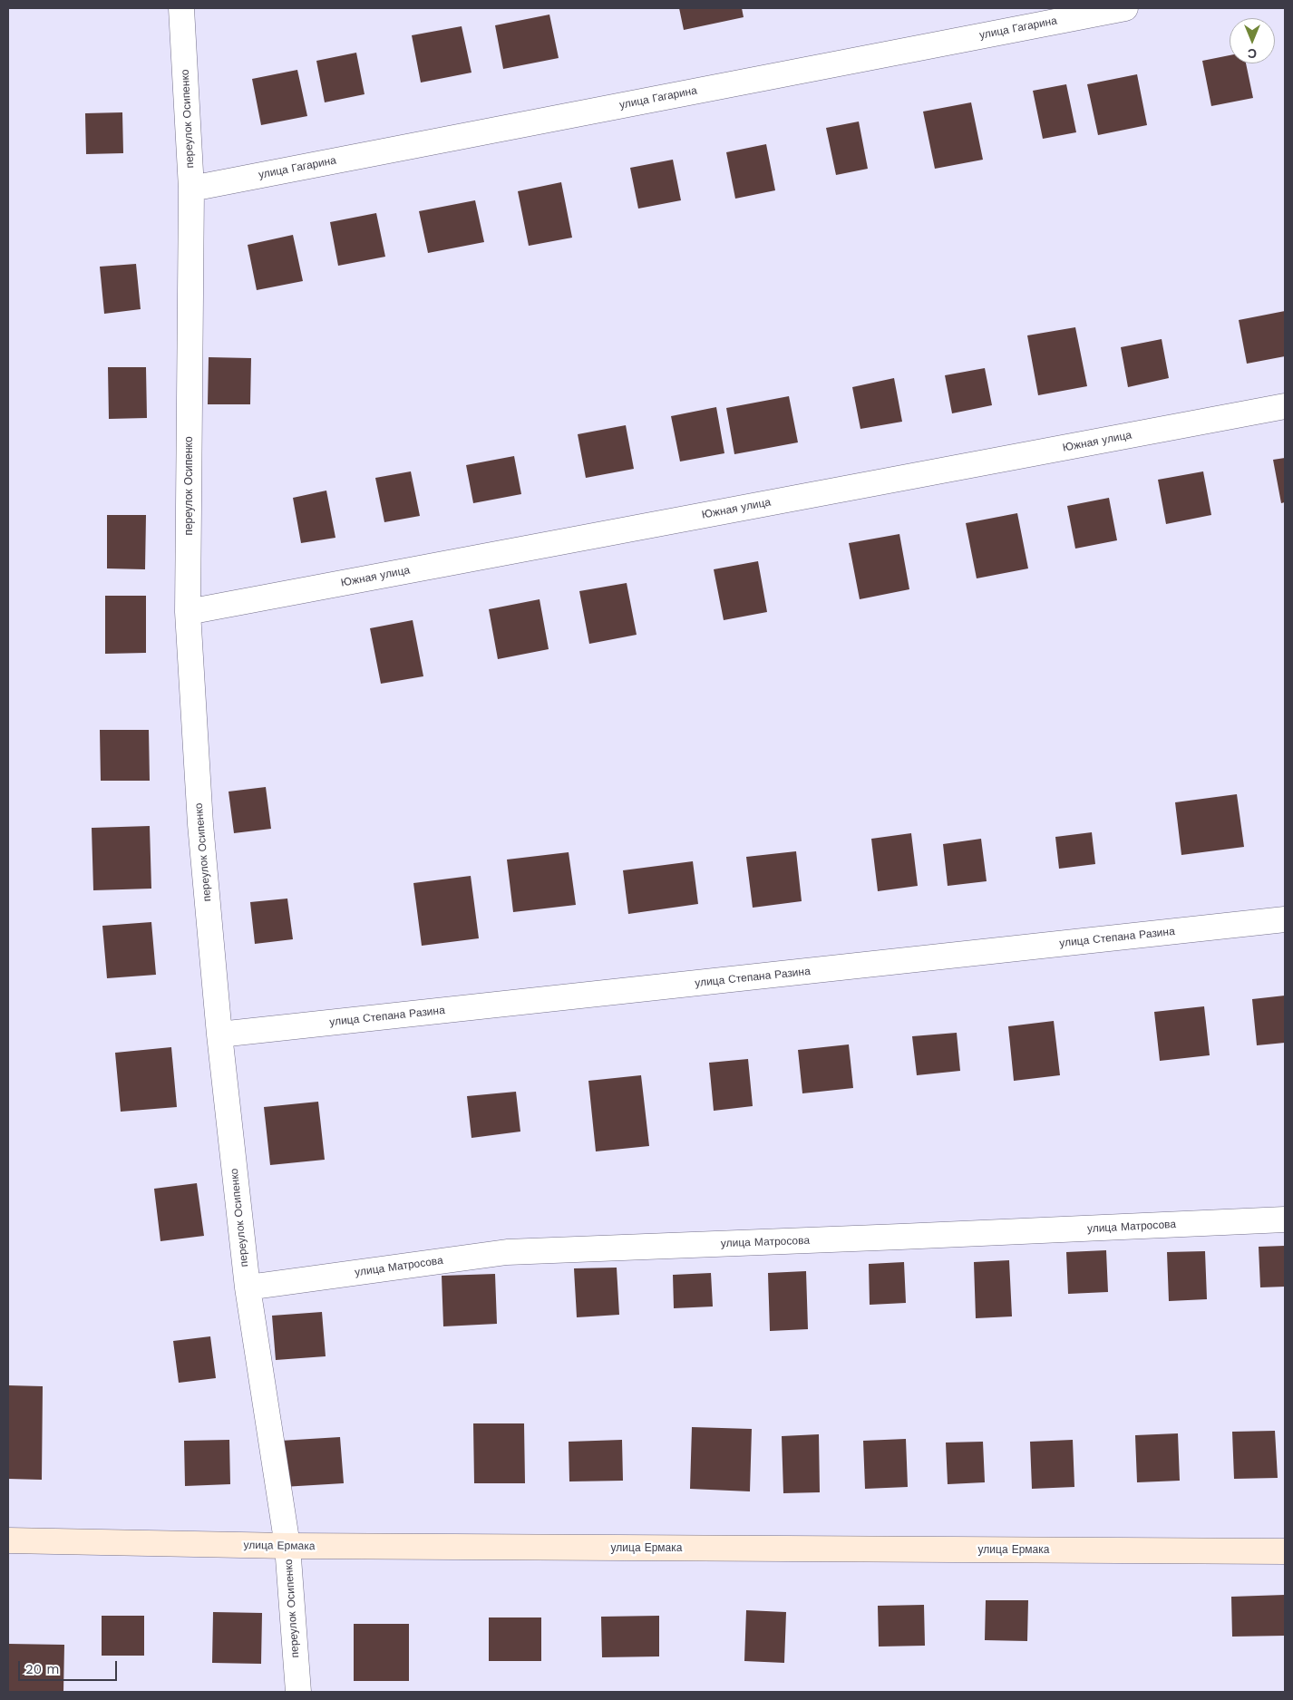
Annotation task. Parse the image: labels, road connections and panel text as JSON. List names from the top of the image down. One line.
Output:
{"streets":{"street":["улица Гагарина","переулок Осипенко","Южная улица","улица Степана Разина","улица Матросова","улица Ермака"]},"crossings":[["улица Гагарина","переулок Осипенко"],["переулок Осипенко","Южная улица"],["переулок Осипенко","улица Степана Разина"],["переулок Осипенко","улица Матросова"],["переулок Осипенко","улица Ермака"]],"scale_bar":"20 m","north":"bottom"}
